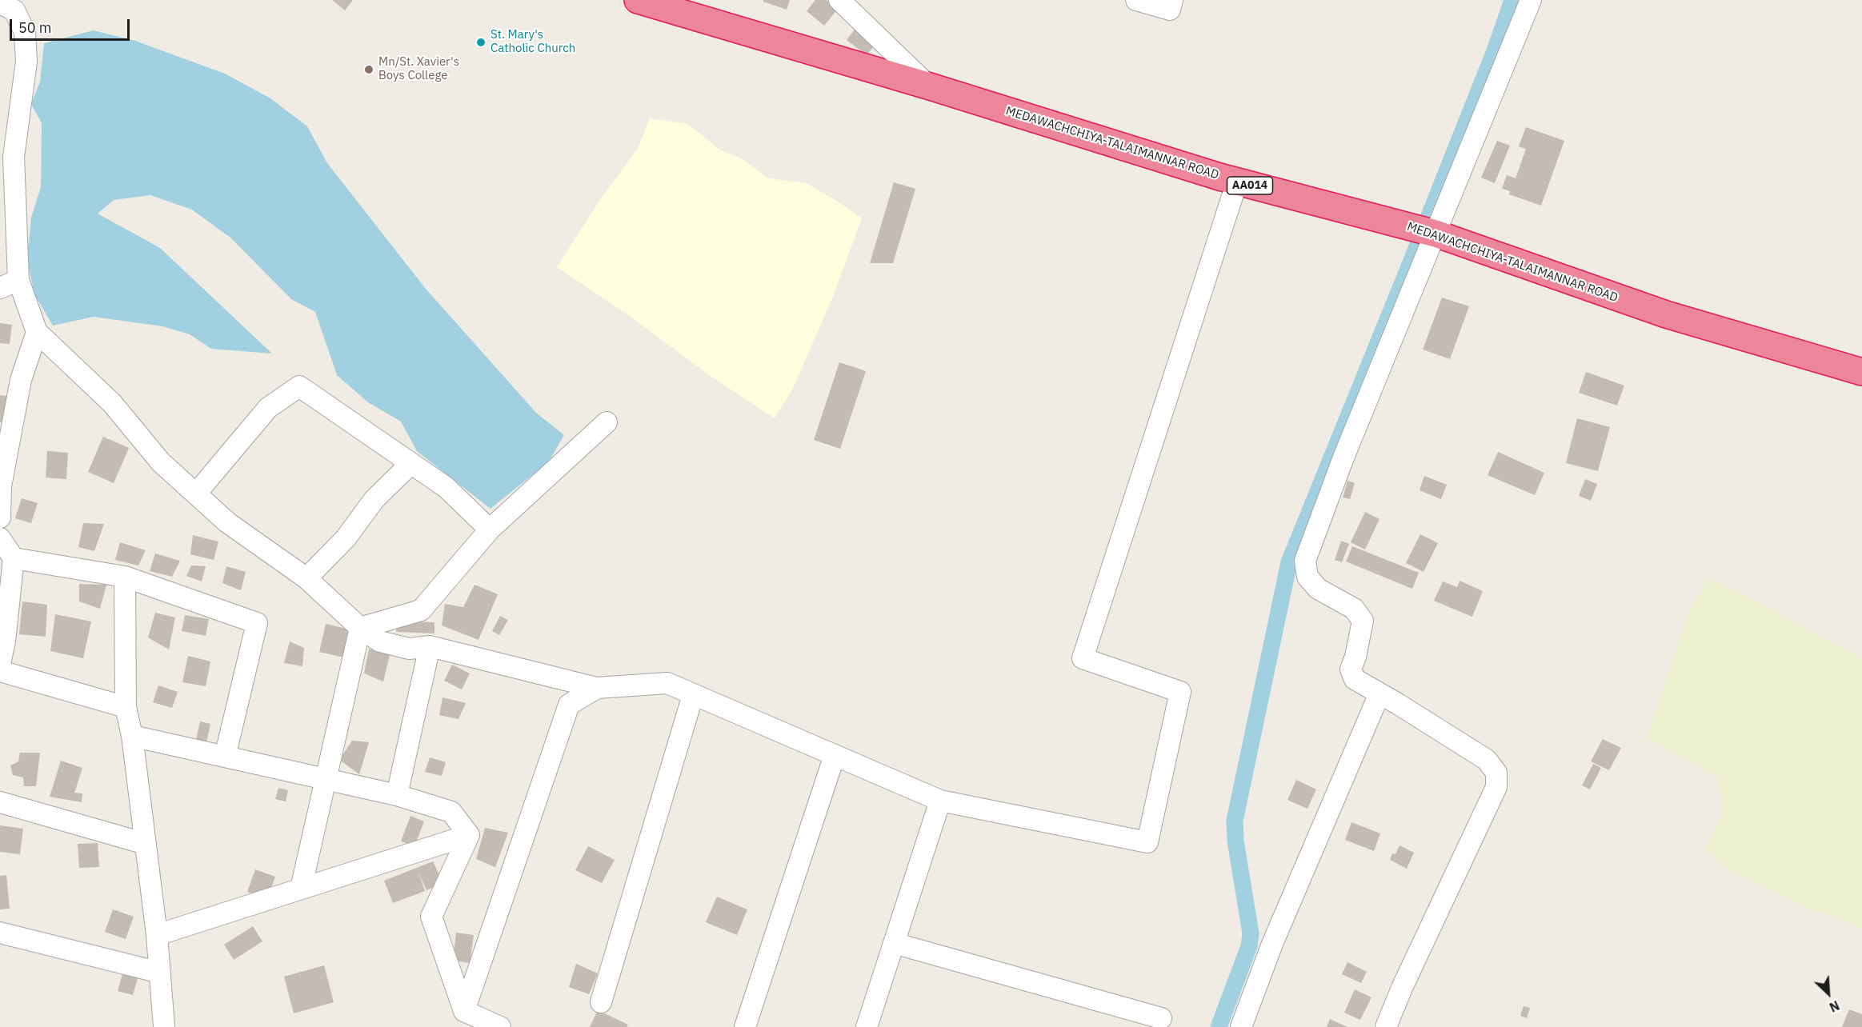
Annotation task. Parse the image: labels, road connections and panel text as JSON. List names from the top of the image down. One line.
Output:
{"streets":{"highway":["MEDAWACHCHIYA-TALAIMANNAR ROAD","AA014"]},"places":["St. Mary's Catholic Church","Mn/St. Xavier's Boys College"],"scale_bar":"50 m","north":"bottom right"}
